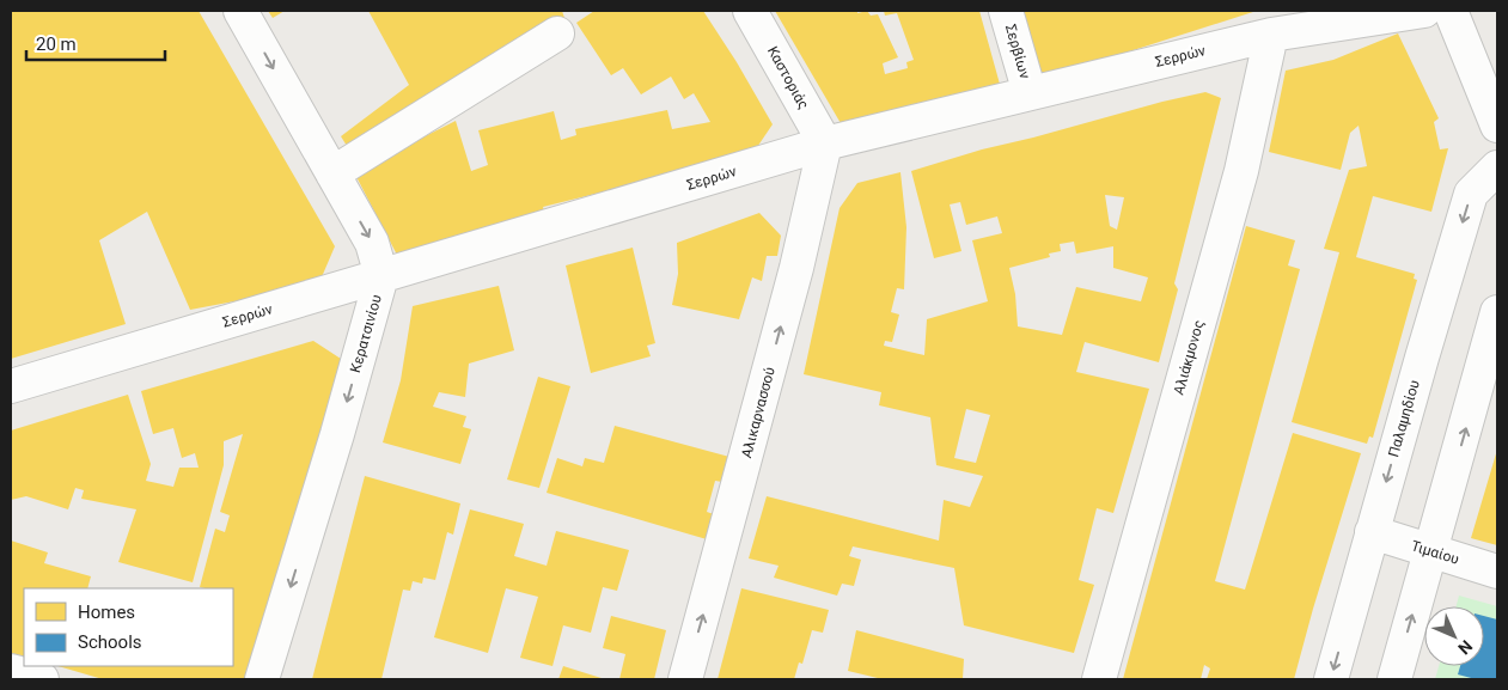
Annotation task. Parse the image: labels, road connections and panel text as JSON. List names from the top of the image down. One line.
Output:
{"streets":{"street":["Σερβίων","Σερρών","Καστοριάς","Κερατσινίου","Αλιάκμονος","Αλικαρνασσού","Παλαμηδίου","Τιμαίου"]},"crossings":[["Σερβίων","Σερρών"],["Σερρών","Καστοριάς"],["Σερρών","Κερατσινίου"],["Σερρών","Αλιάκμονος"],["Σερρών","Αλικαρνασσού"],["Καστοριάς","Αλικαρνασσού"],["Παλαμηδίου","Τιμαίου"]],"one_way":["Κερατσινίου","Αλικαρνασσού"],"legend":["Homes","Schools"],"scale_bar":"20 m","north":"bottom right"}
